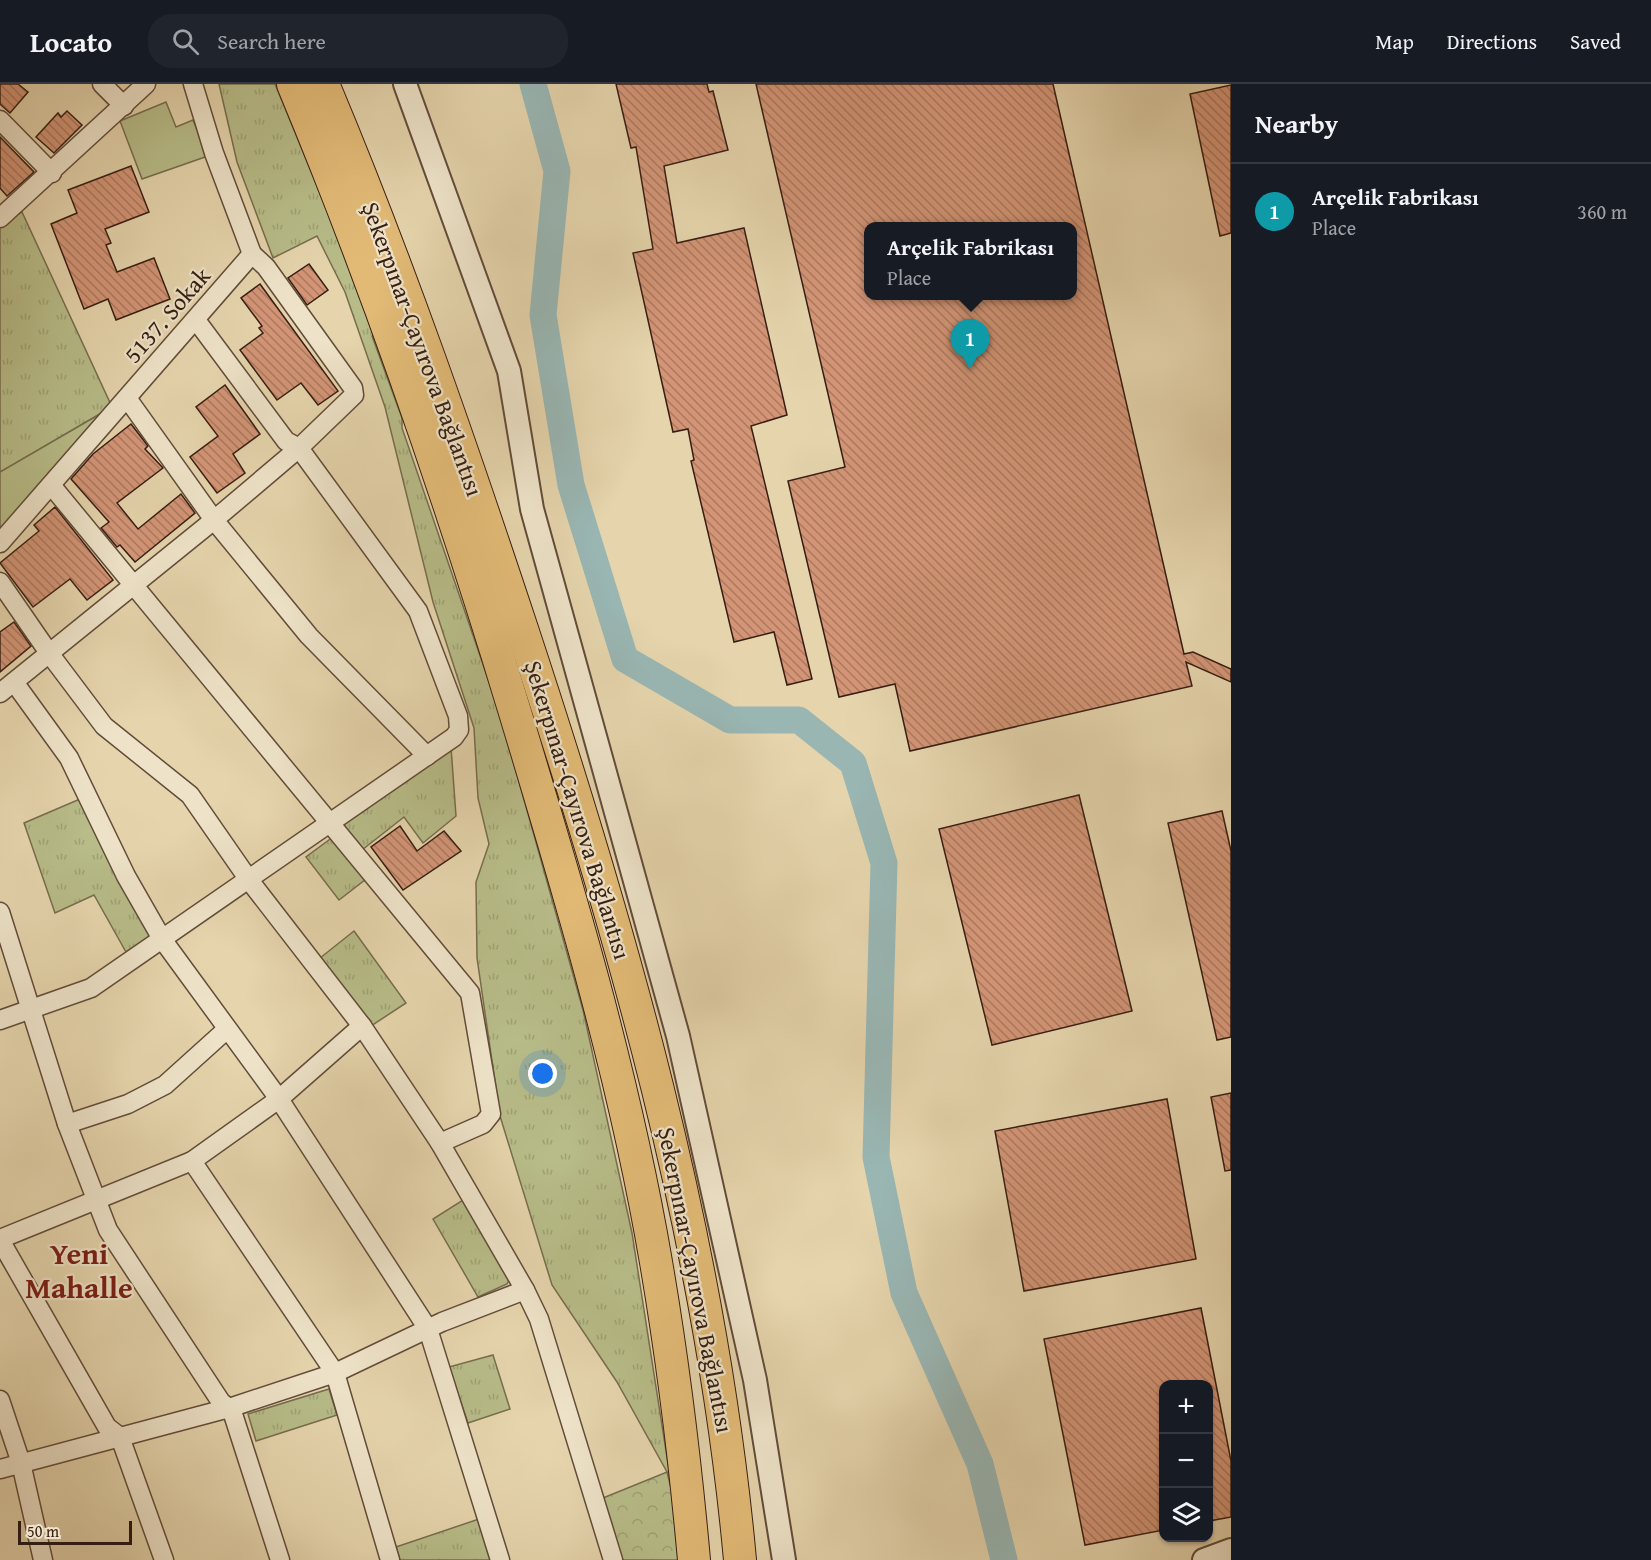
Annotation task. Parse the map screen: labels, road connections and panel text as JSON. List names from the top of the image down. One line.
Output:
{"streets":{"highway":["Şekerpınar-Çayırova Bağlantısı"],"street":["5137. Sokak"]},"districts":["Yeni Mahalle"],"scale_bar":"50 m","page":{"header":"Locato","search":"Search here","nav":["Map","Directions","Saved"],"heading":"Nearby","list":[{"mark":"1","name":"Arçelik Fabrikası","note":"Place","value":"360 m"}],"popup":["Arçelik Fabrikası","Place"],"pins":"1","map_buttons":["+","−"],"scale":"50 m"}}
